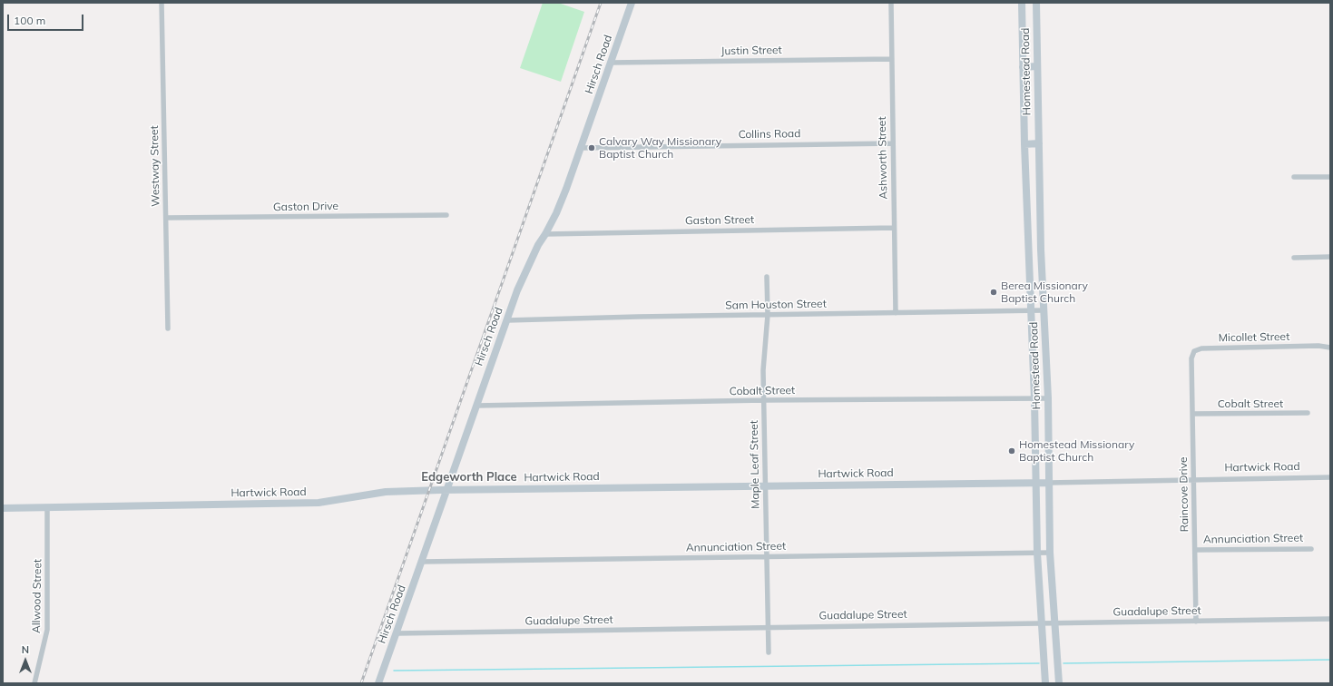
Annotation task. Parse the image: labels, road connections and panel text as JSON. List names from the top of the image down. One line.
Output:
{"streets":{"main road":["Hirsch Road","Homestead Road","Hartwick Road"],"street":["Justin Street","Collins Road","Ashworth Street","Westway Street","Gaston Drive","Gaston Street","Sam Houston Street","Micollet Street","Cobalt Street","Maple Leaf Street","Raincove Drive","Annunciation Street","Allwood Street","Guadalupe Street"]},"crossings":[["Justin Street","Hirsch Road"],["Justin Street","Ashworth Street"],["Hirsch Road","Collins Road"],["Hirsch Road","Gaston Street"],["Hirsch Road","Sam Houston Street"],["Hirsch Road","Cobalt Street"],["Hirsch Road","Hartwick Road"],["Hirsch Road","Annunciation Street"],["Hirsch Road","Guadalupe Street"],["Homestead Road","Sam Houston Street"],["Homestead Road","Cobalt Street"],["Homestead Road","Hartwick Road"],["Homestead Road","Annunciation Street"],["Homestead Road","Guadalupe Street"],["Collins Road","Ashworth Street"],["Ashworth Street","Gaston Street"],["Ashworth Street","Sam Houston Street"],["Westway Street","Gaston Drive"],["Sam Houston Street","Maple Leaf Street"],["Micollet Street","Raincove Drive"],["Cobalt Street","Maple Leaf Street"],["Cobalt Street","Raincove Drive"],["Maple Leaf Street","Hartwick Road"],["Maple Leaf Street","Annunciation Street"],["Maple Leaf Street","Guadalupe Street"],["Hartwick Road","Raincove Drive"],["Hartwick Road","Allwood Street"],["Raincove Drive","Annunciation Street"],["Raincove Drive","Guadalupe Street"]],"districts":["Edgeworth Place"],"places":["Calvary Way Missionary Baptist Church","Berea Missionary Baptist Church","Homestead Missionary Baptist Church"],"scale_bar":"100 m","north":"top"}
